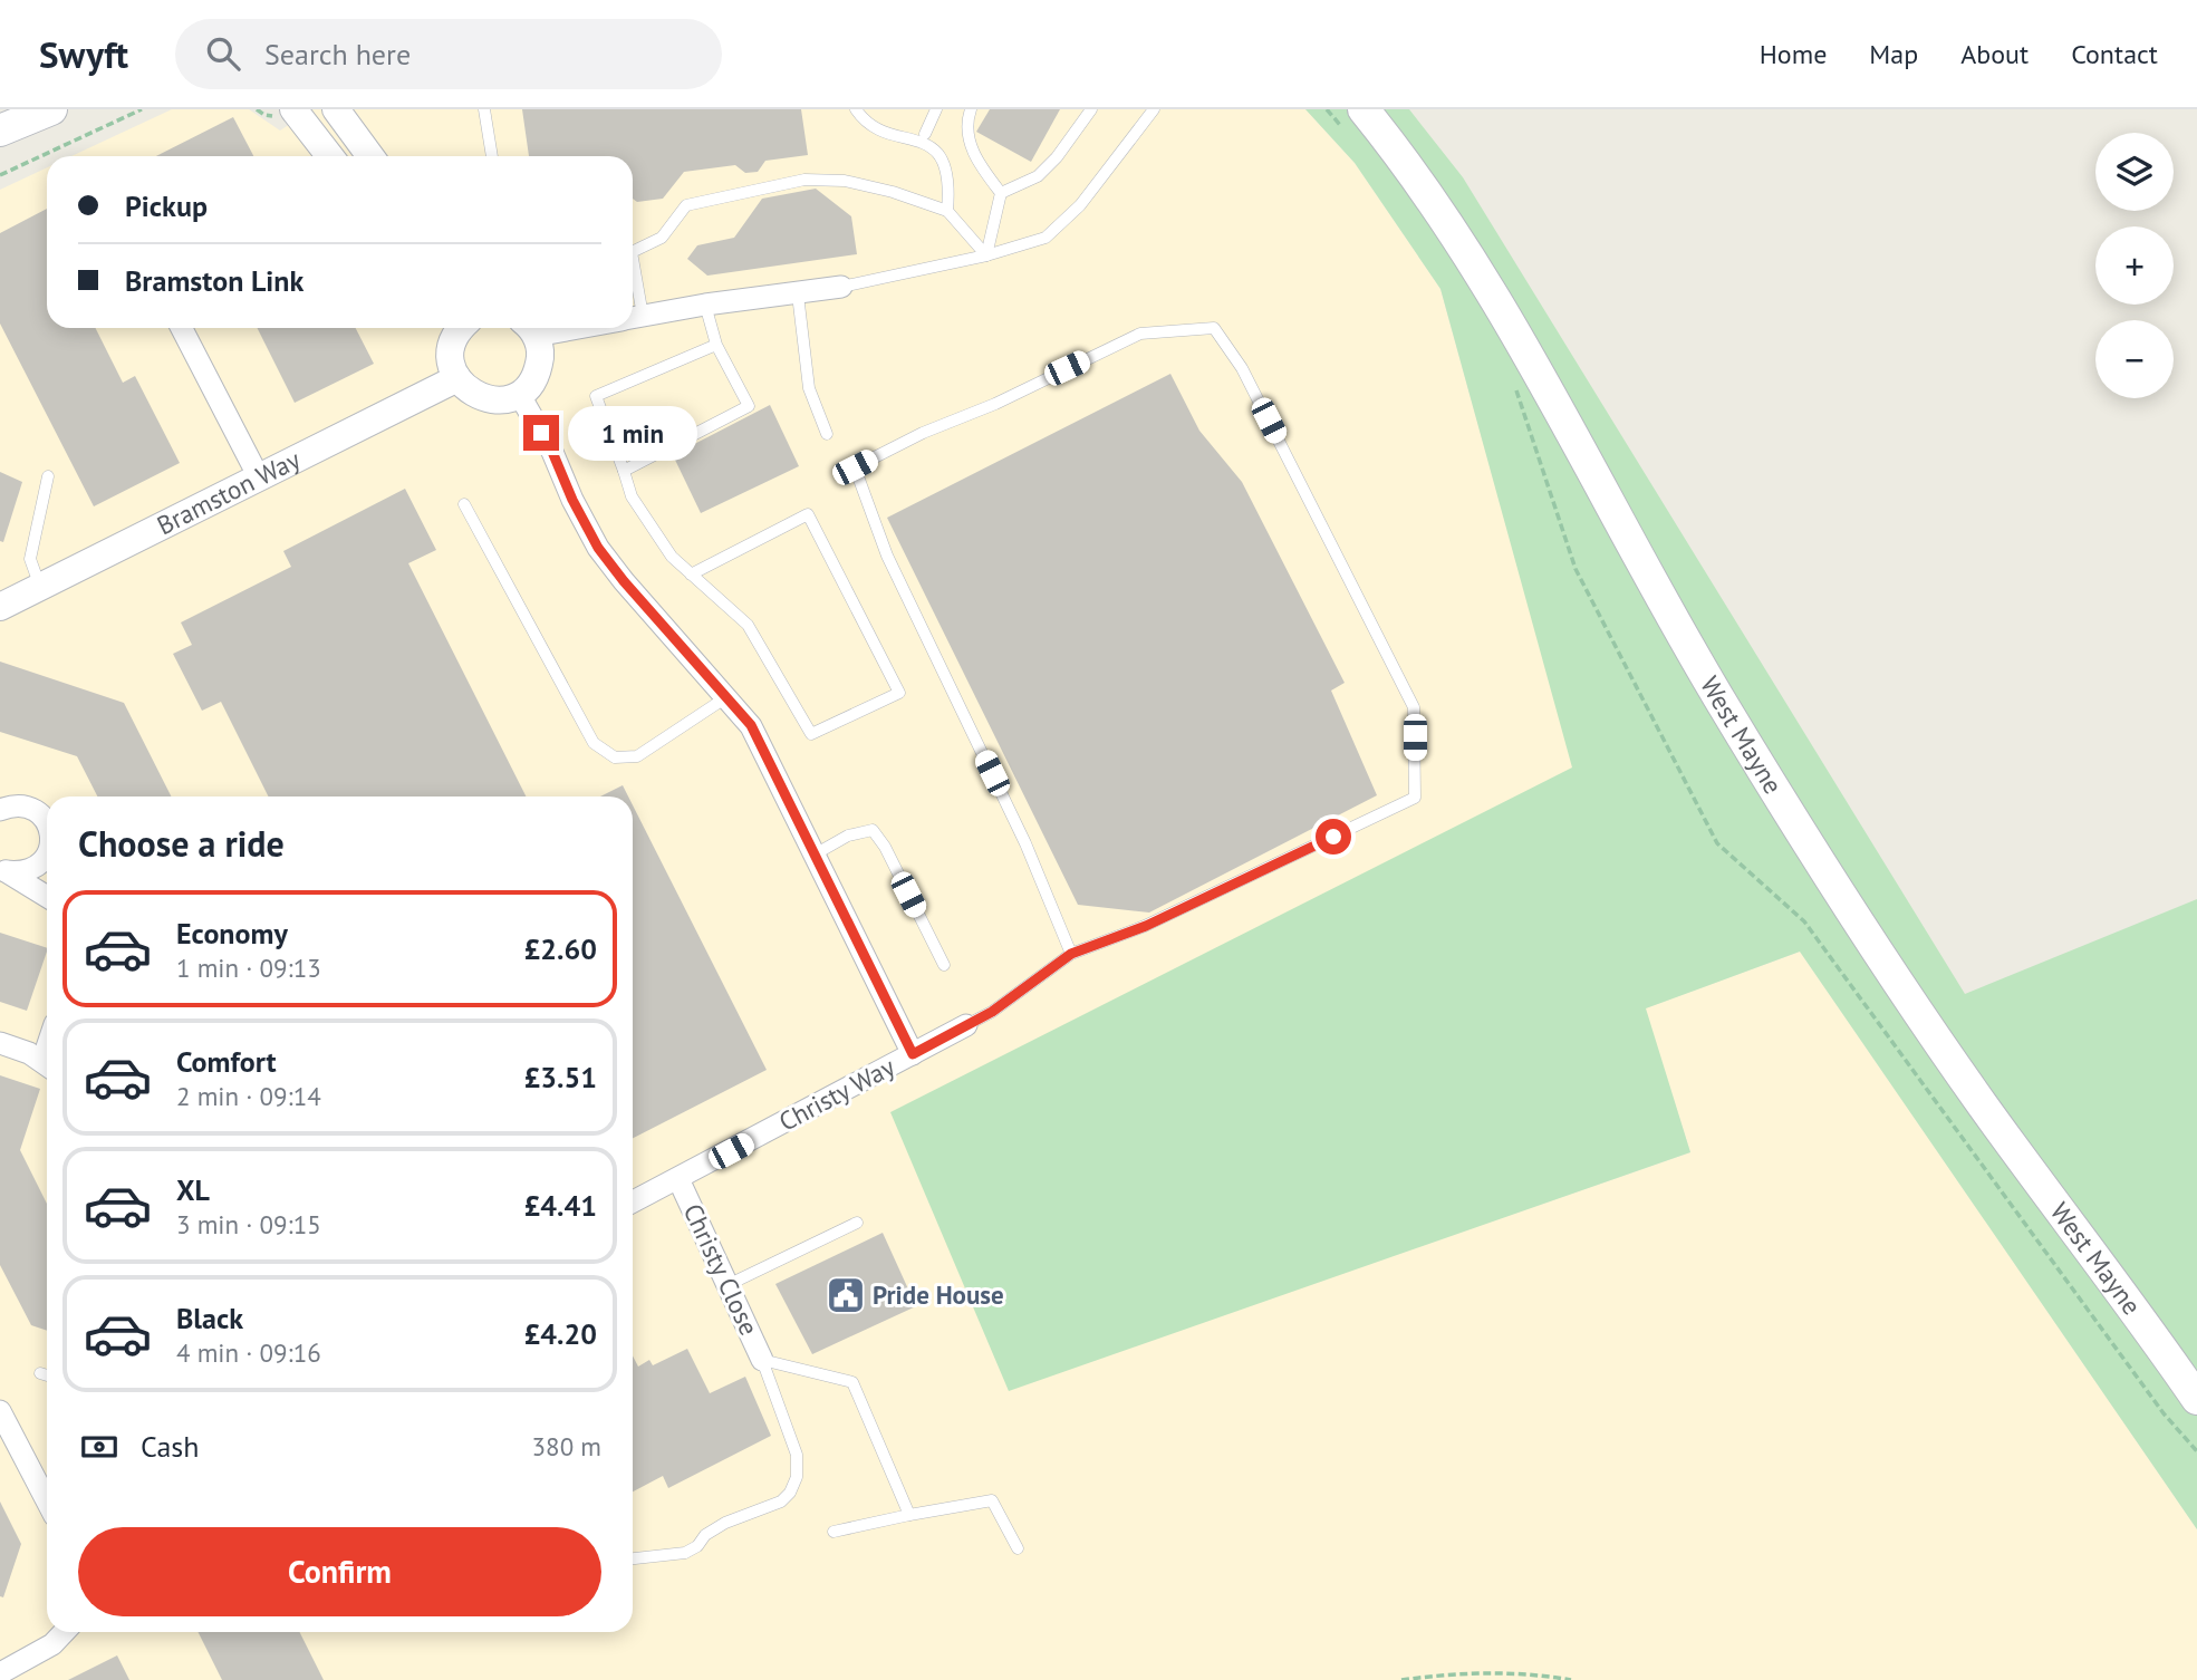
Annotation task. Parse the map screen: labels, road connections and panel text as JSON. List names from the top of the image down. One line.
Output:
{"streets":{"main road":["West Mayne"],"street":["Bramston Way","Christy Way","Christy Close"]},"crossings":[["Christy Way","Christy Close"]],"places":{"public building":["Pride House"]},"page":{"header":"Swyft","search":"Search here","nav":["Home","Map","About","Contact"],"map_buttons":["+","−"],"banner":["Pickup","Bramston Link"],"bubble":"1 min","heading":"Choose a ride","list":[{"name":"Economy","note":"1 min · 09:13","value":"£2.60"},{"name":"Comfort","note":"2 min · 09:14","value":"£3.51"},{"name":"XL","note":"3 min · 09:15","value":"£4.41"},{"name":"Black","note":"4 min · 09:16","value":"£4.20"}],"pay":["Cash","380 m"],"buttons":"Confirm"}}
